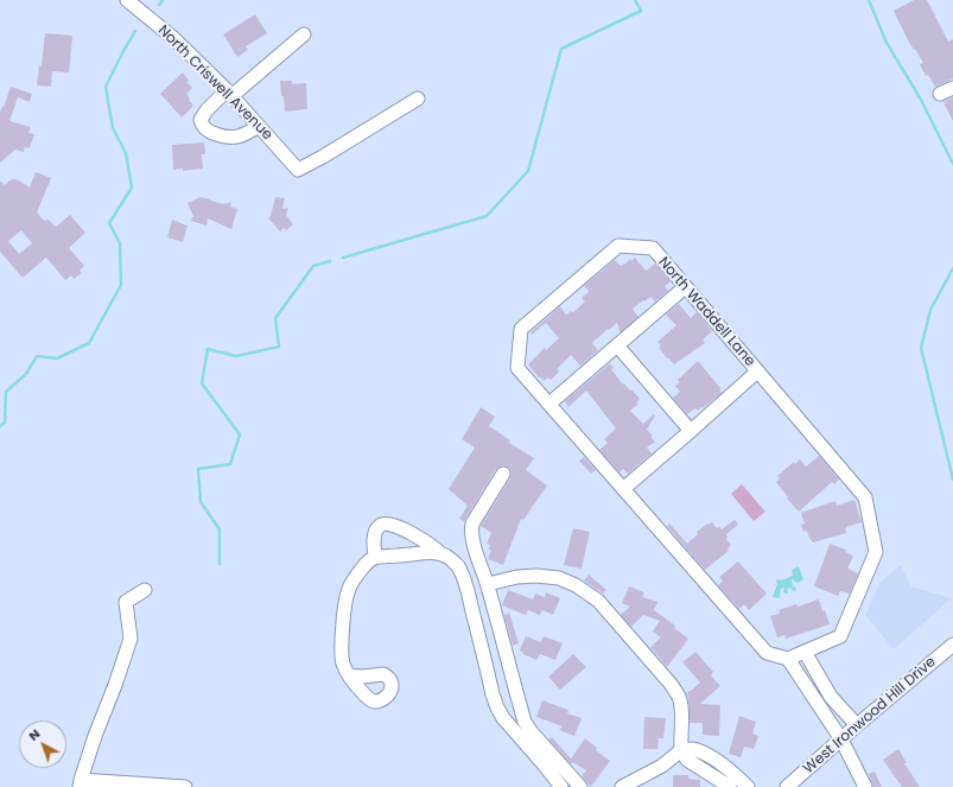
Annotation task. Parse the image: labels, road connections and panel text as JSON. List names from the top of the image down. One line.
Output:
{"streets":{"street":["North Criswell Avenue","North Waddell Lane","West Ironwood Hill Drive"]},"north":"top left"}
